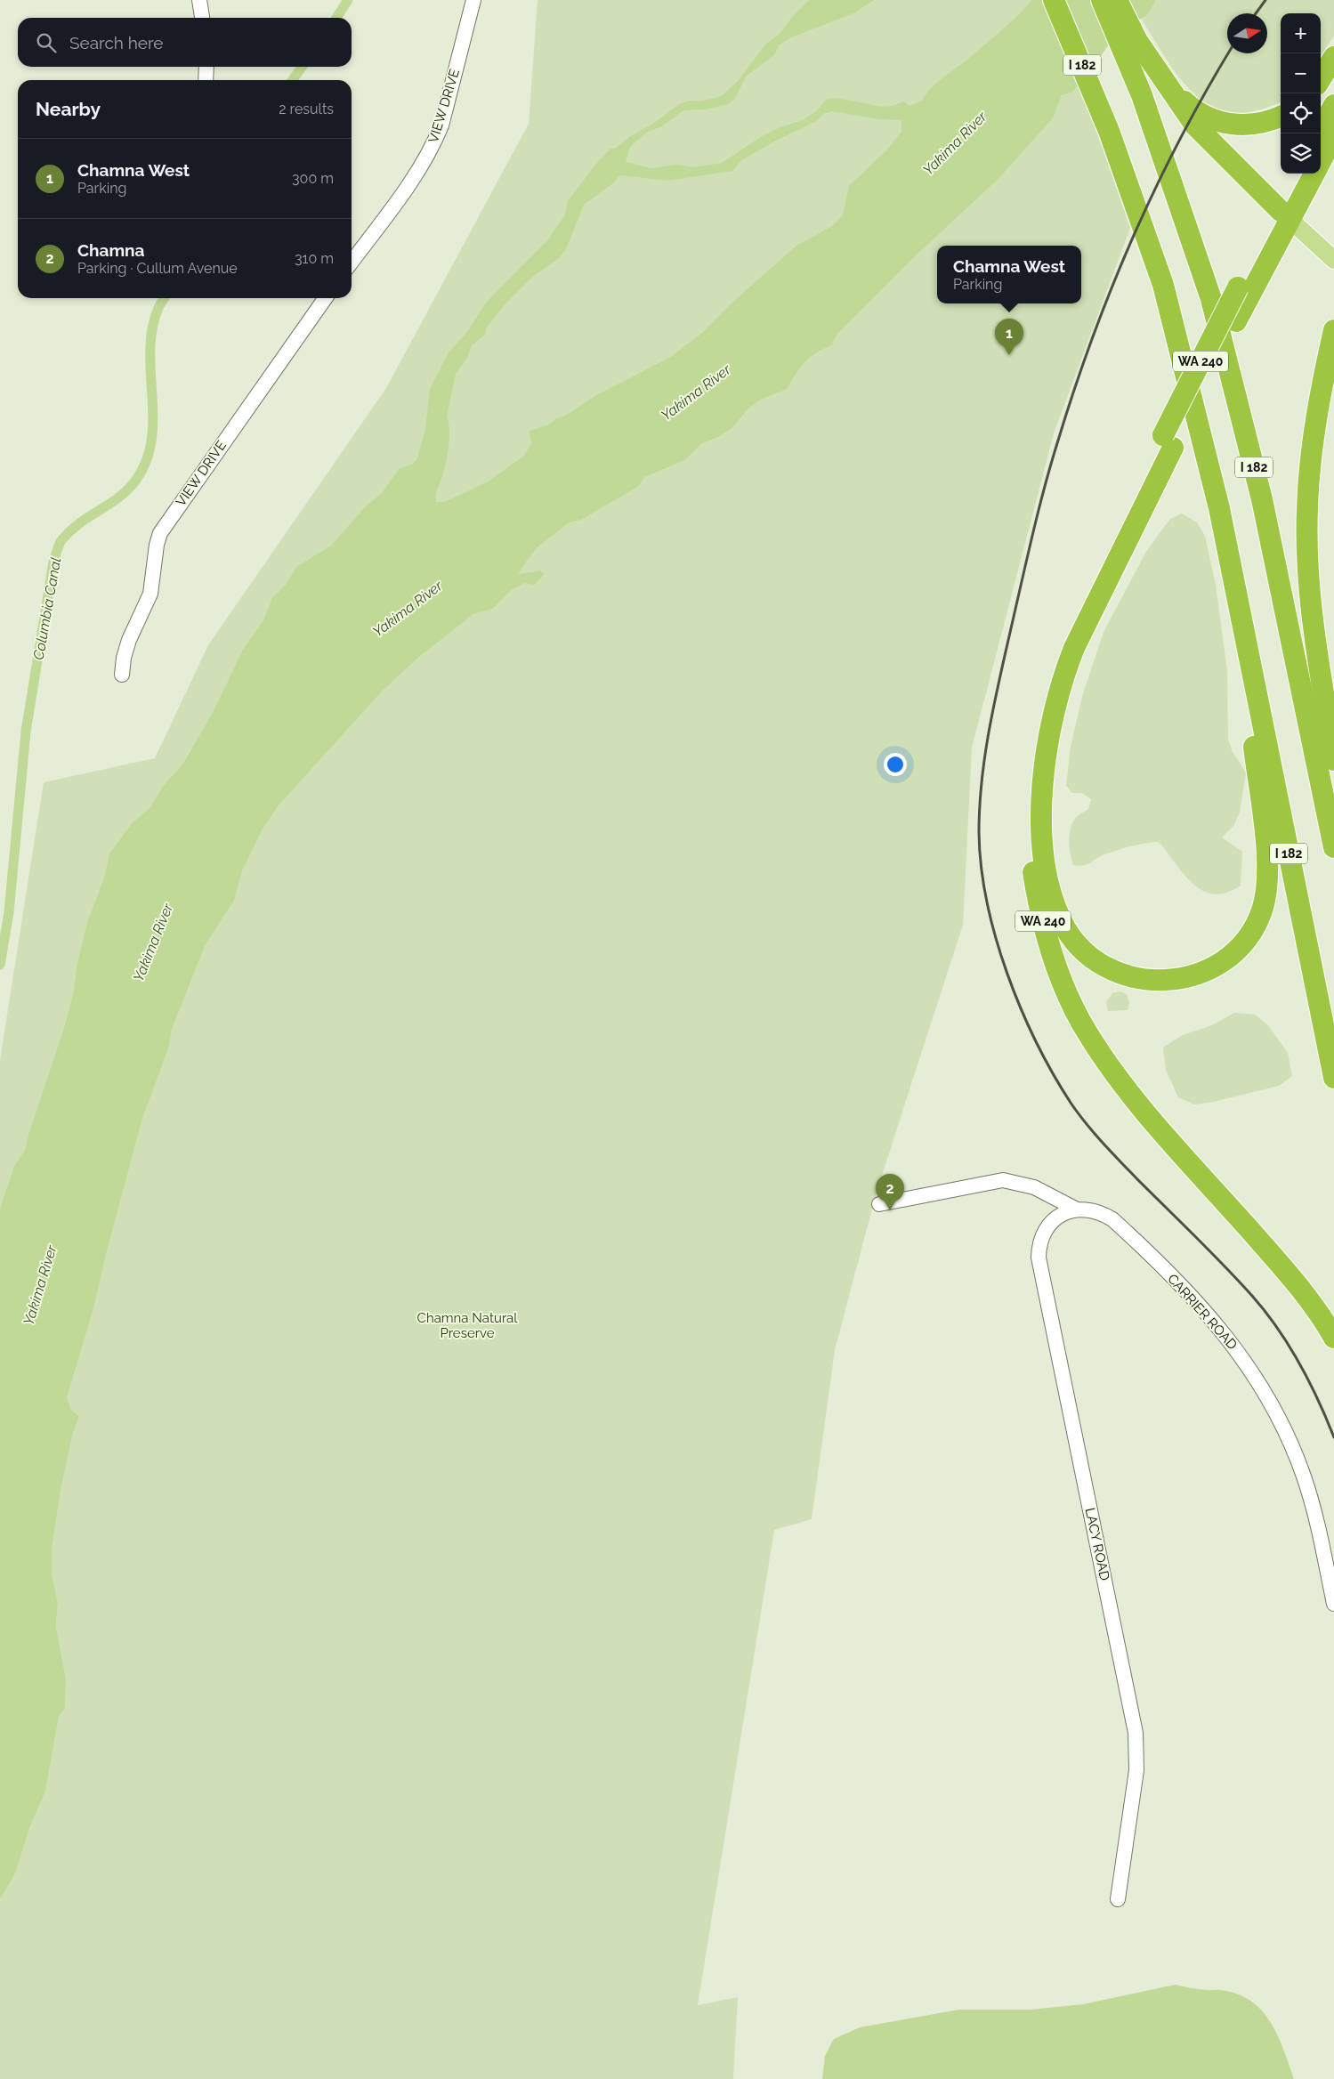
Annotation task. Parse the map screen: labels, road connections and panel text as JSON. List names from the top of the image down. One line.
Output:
{"streets":{"highway":["I 182","WA 240"],"street":["VIEW DRIVE","CARRIER ROAD","LACY ROAD"]},"crossings":[["CARRIER ROAD","LACY ROAD"]],"water":["Yakima River","Columbia Canal"],"parks":["Chamna Natural Preserve"],"north":"right","page":{"map_buttons":["+","−"],"search":"Search here","heading":["Nearby","2 results"],"list":[{"mark":"1","name":"Chamna West","note":"Parking","value":"300 m"},{"mark":"2","name":"Chamna","note":"Parking · Cullum Avenue","value":"310 m"}],"popup":["Chamna West","Parking"],"pins":["1","2"]}}
